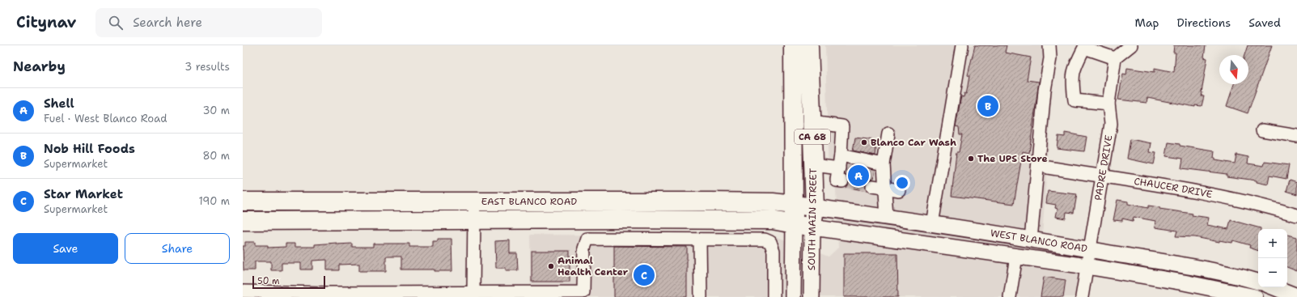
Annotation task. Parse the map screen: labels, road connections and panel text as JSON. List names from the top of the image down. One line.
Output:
{"streets":{"highway":["CA 68","EAST BLANCO ROAD","SOUTH MAIN STREET"],"main road":["WEST BLANCO ROAD"],"street":["PADRE DRIVE","CHAUCER DRIVE"]},"crossings":[["PADRE DRIVE","CHAUCER DRIVE"],["PADRE DRIVE","WEST BLANCO ROAD"],["EAST BLANCO ROAD","SOUTH MAIN STREET"],["EAST BLANCO ROAD","WEST BLANCO ROAD"],["SOUTH MAIN STREET","WEST BLANCO ROAD"]],"places":["Blanco Car Wash","The UPS Store","Animal Health Center"],"scale_bar":"50 m","north":"bottom","page":{"header":"Citynav","search":"Search here","nav":["Map","Directions","Saved"],"heading":["Nearby","3 results"],"list":[{"mark":"A","name":"Shell","note":"Fuel · West Blanco Road","value":"30 m"},{"mark":"B","name":"Nob Hill Foods","note":"Supermarket","value":"80 m"},{"mark":"C","name":"Star Market","note":"Supermarket","value":"190 m"}],"pins":["B","A","C"],"buttons":["Save","Share"],"map_buttons":["+","−"],"scale":"50 m"}}
